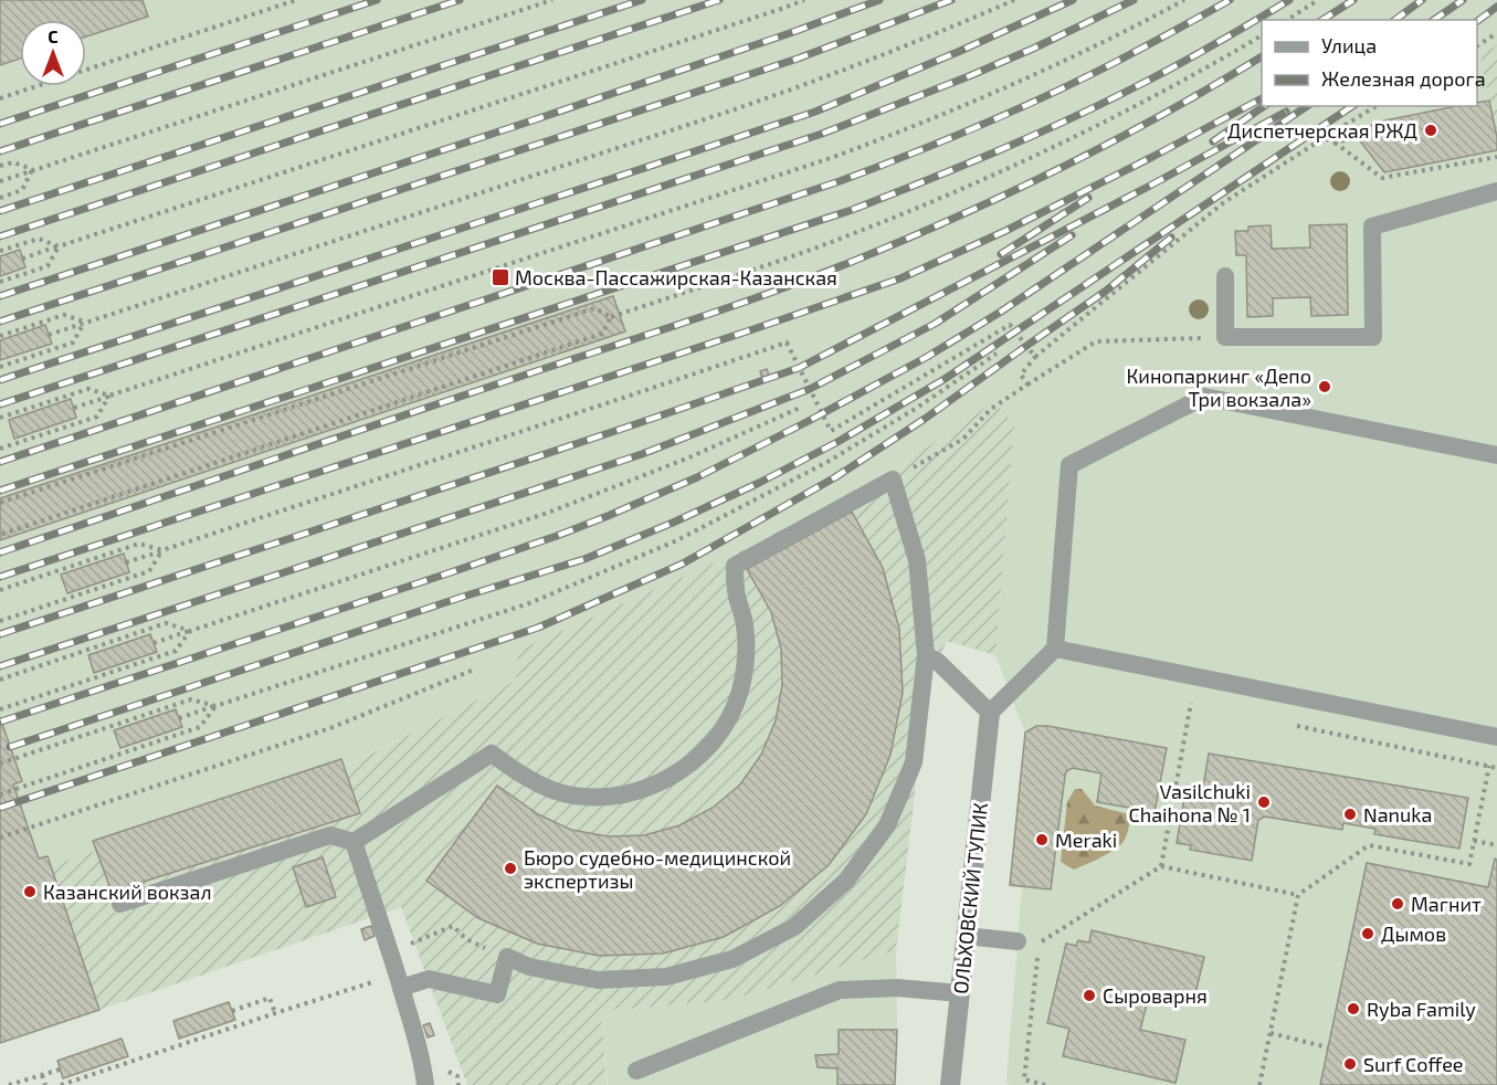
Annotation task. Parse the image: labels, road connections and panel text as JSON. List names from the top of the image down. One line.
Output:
{"streets":{"street":["ОЛЬХОВСКИЙ ТУПИК"]},"places":{"other":["Диспетчерская РЖД","Кинопаркинг «Депо Три вокзала»","Vasilchuki Chaihona № 1","Nanuka","Meraki","Бюро судебно-медицинской экспертизы","Казанский вокзал","Магнит","Дымов","Сыроварня","Ryba Family","Surf Coffee"],"transit":["Москва-Пассажирская-Казанская"]},"legend":["Улица","Железная дорога"],"north":"top"}
